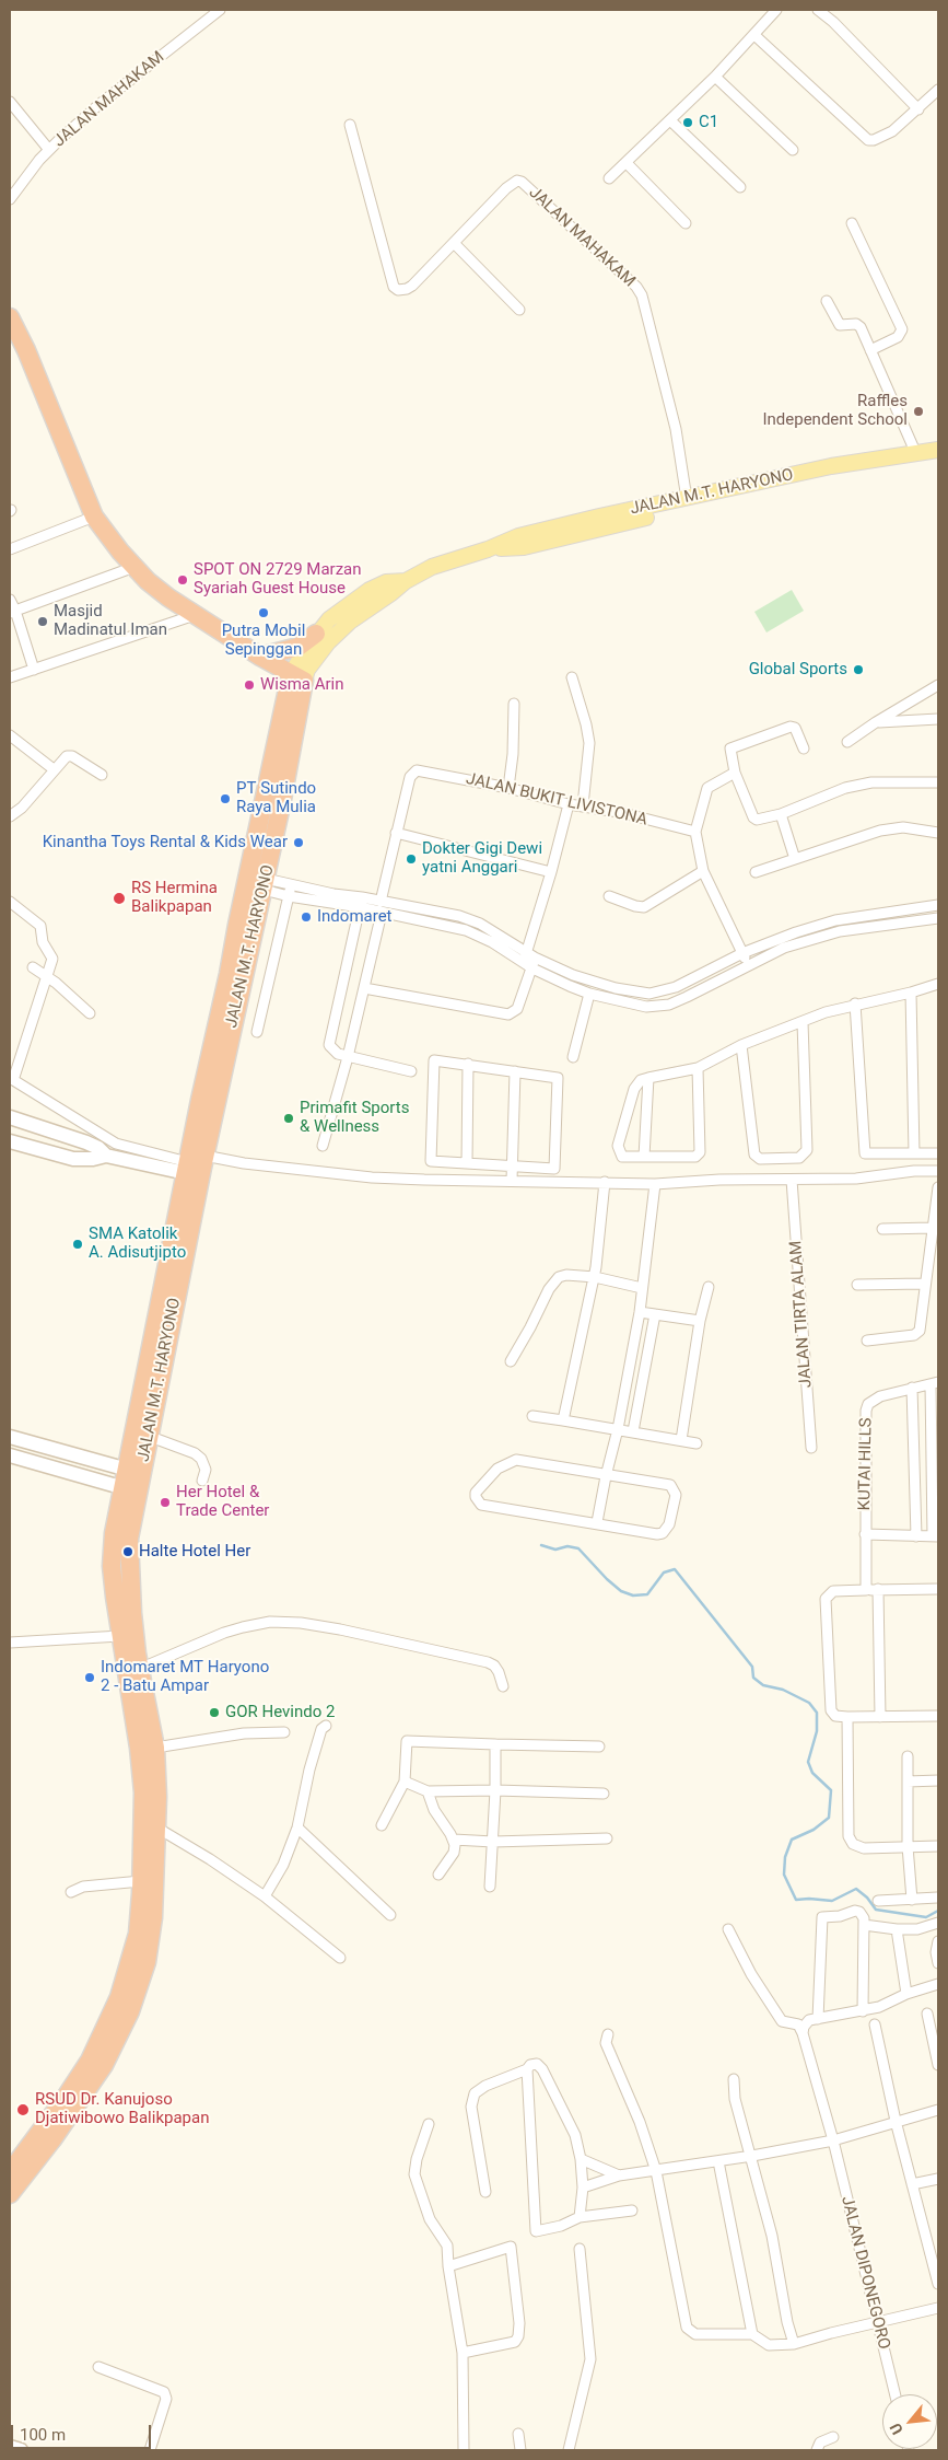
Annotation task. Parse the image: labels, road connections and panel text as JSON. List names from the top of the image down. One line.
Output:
{"streets":{"highway":["JALAN M.T. HARYONO"],"street":["JALAN MAHAKAM","JALAN BUKIT LIVISTONA","JALAN TIRTA ALAM","KUTAI HILLS","JALAN DIPONEGORO"]},"crossings":[["JALAN MAHAKAM","JALAN M.T. HARYONO"]],"places":["C1","Raffles Independent School","SPOT ON 2729 Marzan Syariah Guest House","Putra Mobil Sepinggan","Masjid Madinatul Iman","Global Sports","Wisma Arin","PT Sutindo Raya Mulia","Kinantha Toys Rental & Kids Wear","Dokter Gigi Dewi yatni Anggari","RS Hermina Balikpapan","Indomaret","Primafit Sports & Wellness","SMA Katolik A. Adisutjipto","Her Hotel & Trade Center","Halte Hotel Her","Indomaret MT Haryono 2 - Batu Ampar","GOR Hevindo 2","RSUD Dr. Kanujoso Djatiwibowo Balikpapan"],"scale_bar":"100 m","north":"bottom left"}
